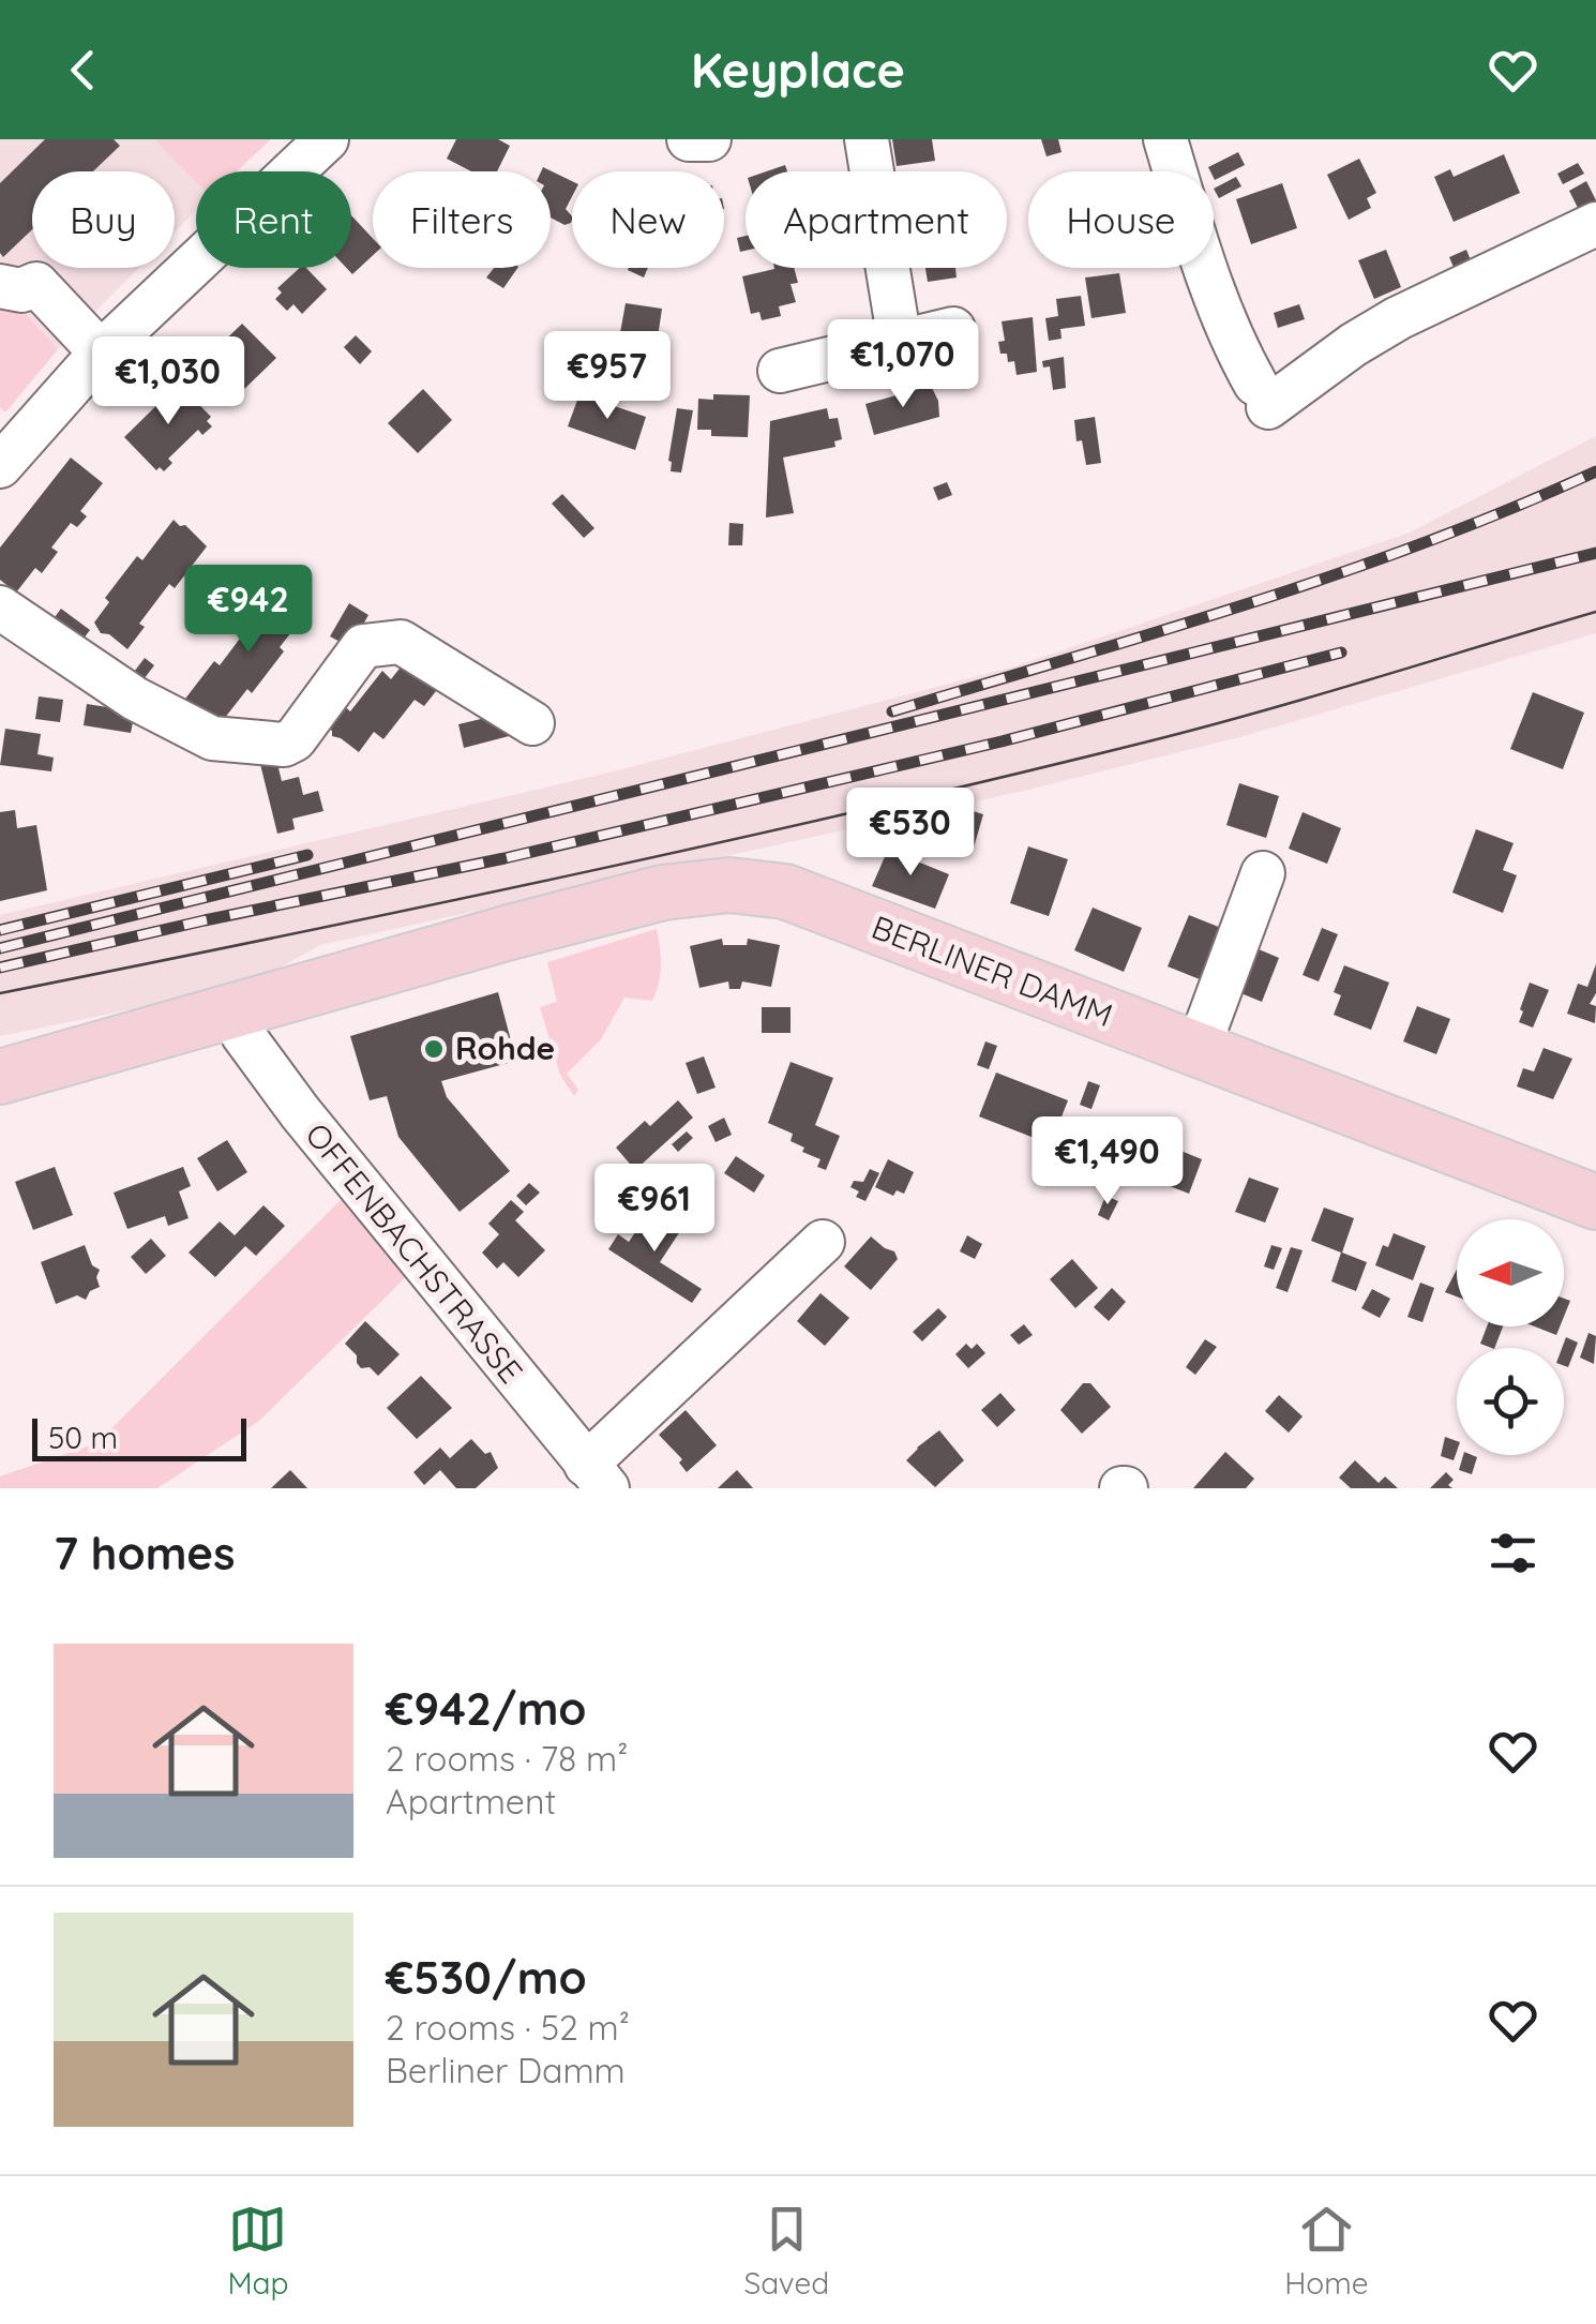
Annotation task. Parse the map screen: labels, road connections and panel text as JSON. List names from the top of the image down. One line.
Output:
{"streets":{"main road":["BERLINER DAMM"],"street":["OFFENBACHSTRASSE"]},"crossings":[["BERLINER DAMM","OFFENBACHSTRASSE"]],"places":["Rohde"],"scale_bar":"50 m","north":"left","page":{"header":"Keyplace","chip":["Buy","Rent","Filters","New","Apartment","House"],"price":["€1,070","€957","€1,030","€942","€530","€1,490","€961"],"scale":"50 m","heading":"7 homes","list":[{"name":"€942/mo","note":"2 rooms · 78 m² · Apartment"},{"name":"€530/mo","note":"2 rooms · 52 m² · Berliner Damm"}],"tabs":["Map","Saved","Home"]}}
